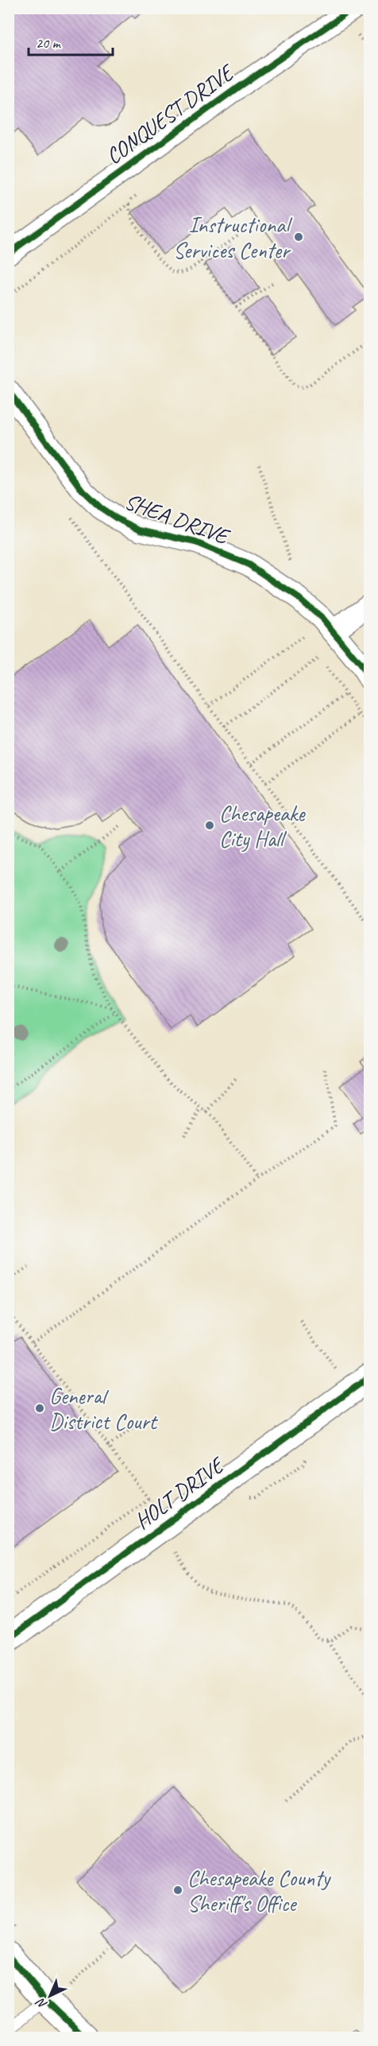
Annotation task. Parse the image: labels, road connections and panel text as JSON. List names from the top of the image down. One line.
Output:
{"streets":{"street":["CONQUEST DRIVE","SHEA DRIVE","HOLT DRIVE"]},"places":["Instructional Services Center","Chesapeake City Hall","General District Court","Chesapeake County Sheriff's Office"],"scale_bar":"20 m","north":"bottom left"}
